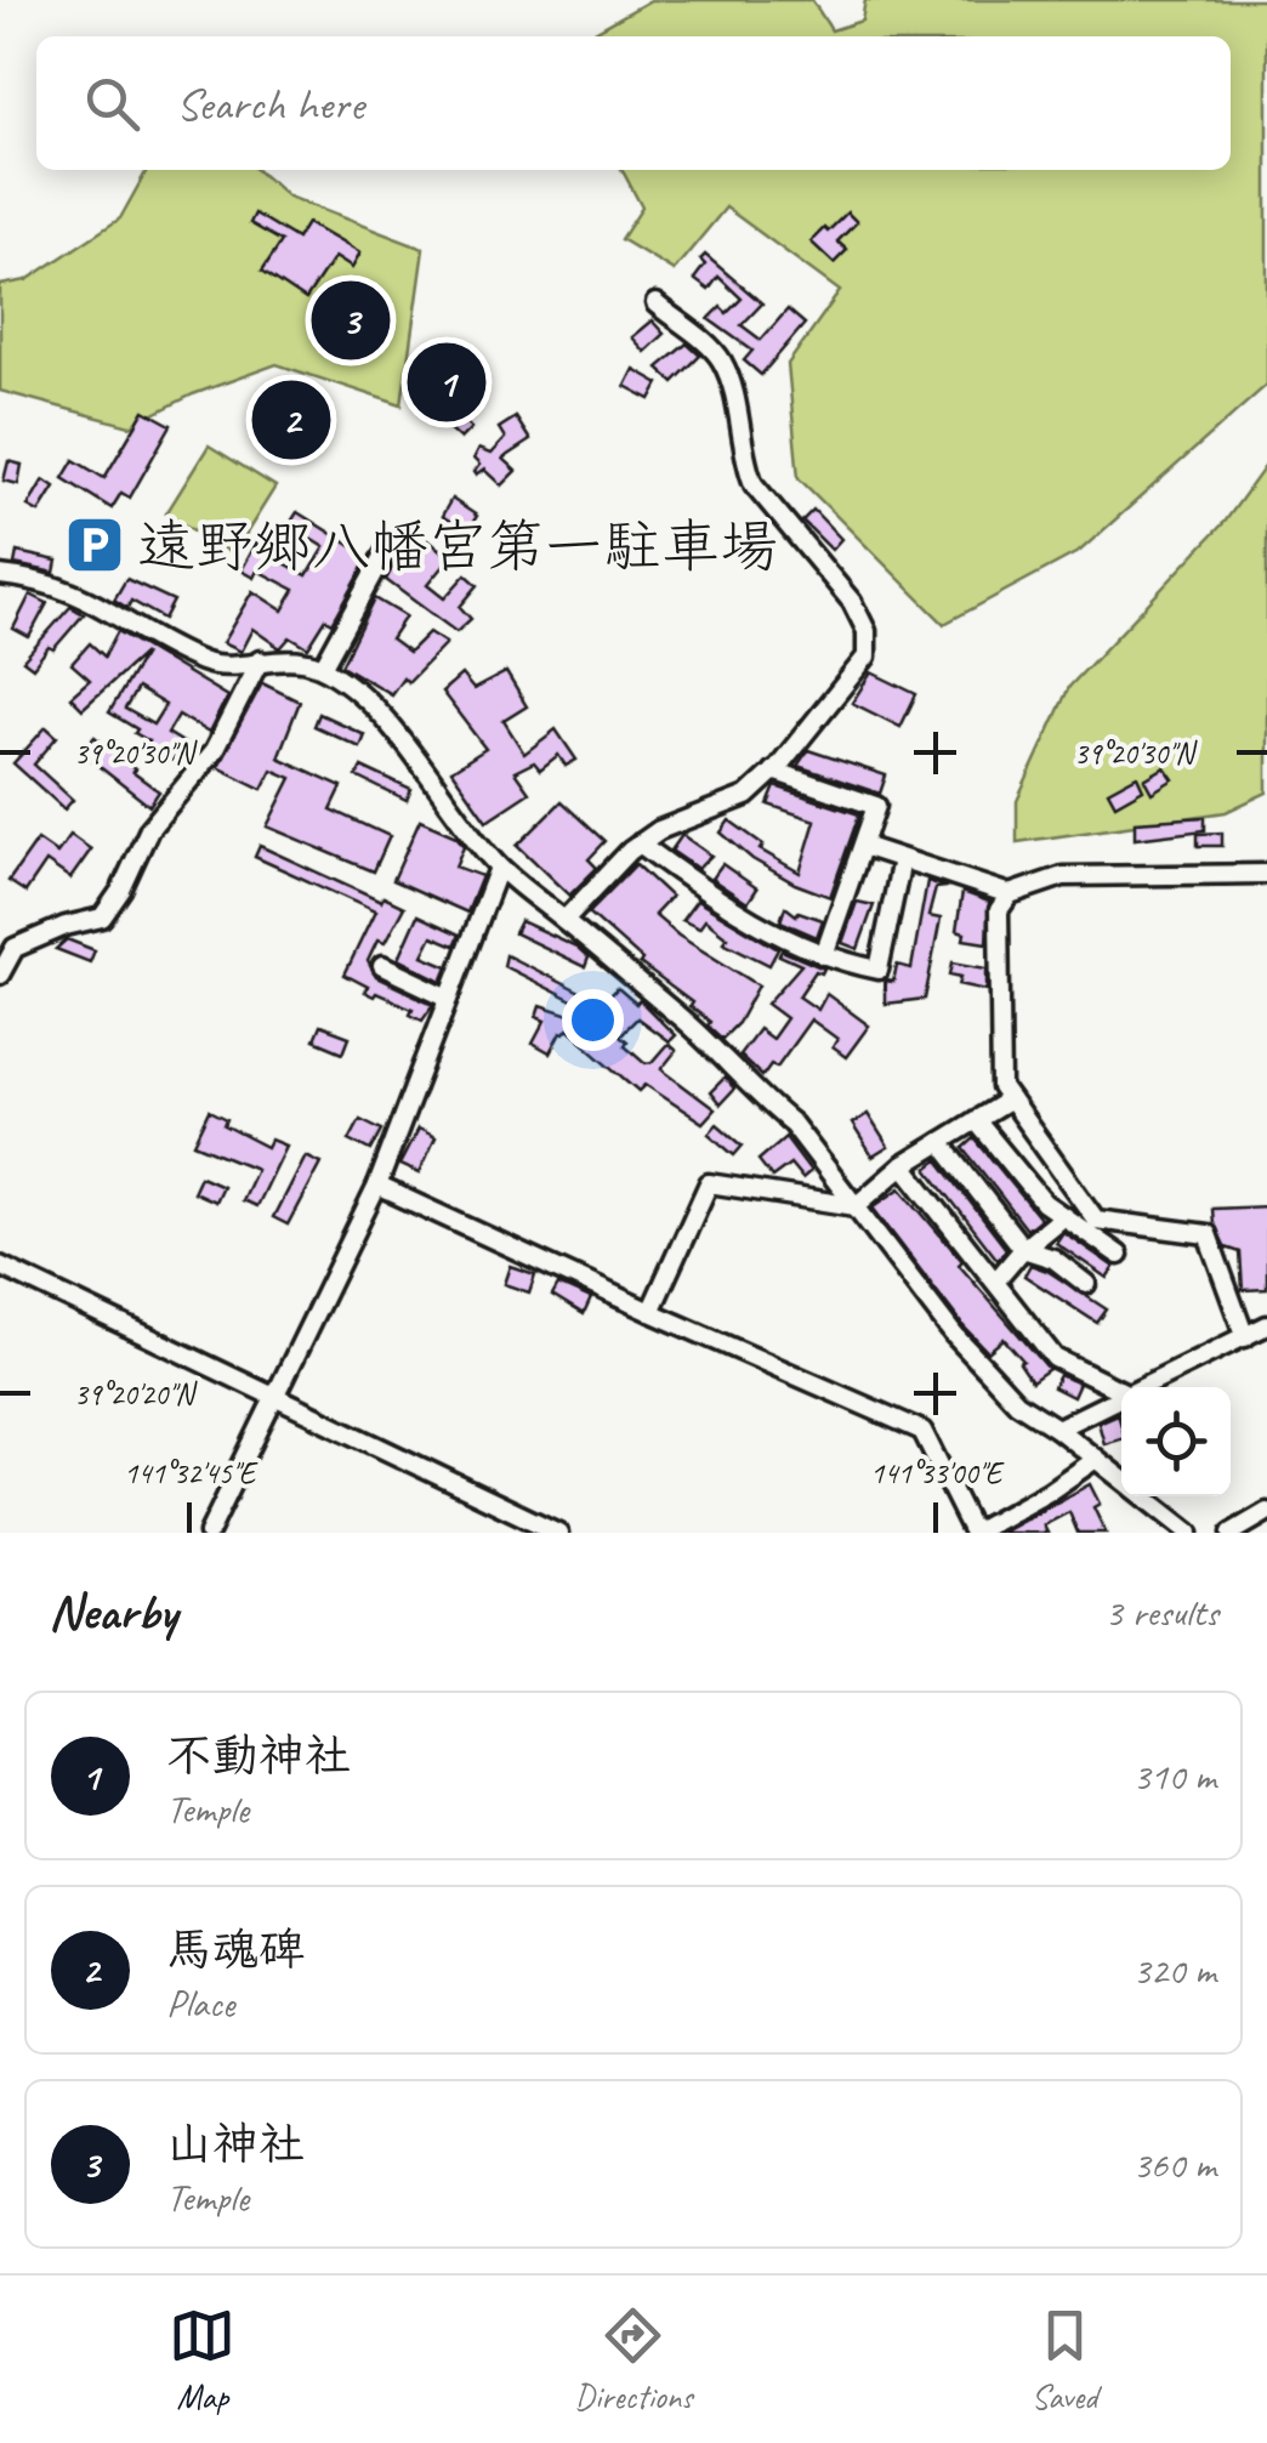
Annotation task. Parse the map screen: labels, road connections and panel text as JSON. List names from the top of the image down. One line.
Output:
{"places":{"parking":["遠野郷八幡宮第一駐車場"]},"page":{"search":"Search here","pins":["3","1","2"],"heading":["Nearby","3 results"],"list":[{"mark":"1","name":"不動神社","note":"Temple","value":"310 m"},{"mark":"2","name":"馬魂碑","note":"Place","value":"320 m"},{"mark":"3","name":"山神社","note":"Temple","value":"360 m"}],"nav":["Map","Directions","Saved"]},"coordinates":["39°20'30\"N","39°20'20\"N","141°32'45\"E","141°33'00\"E"]}
